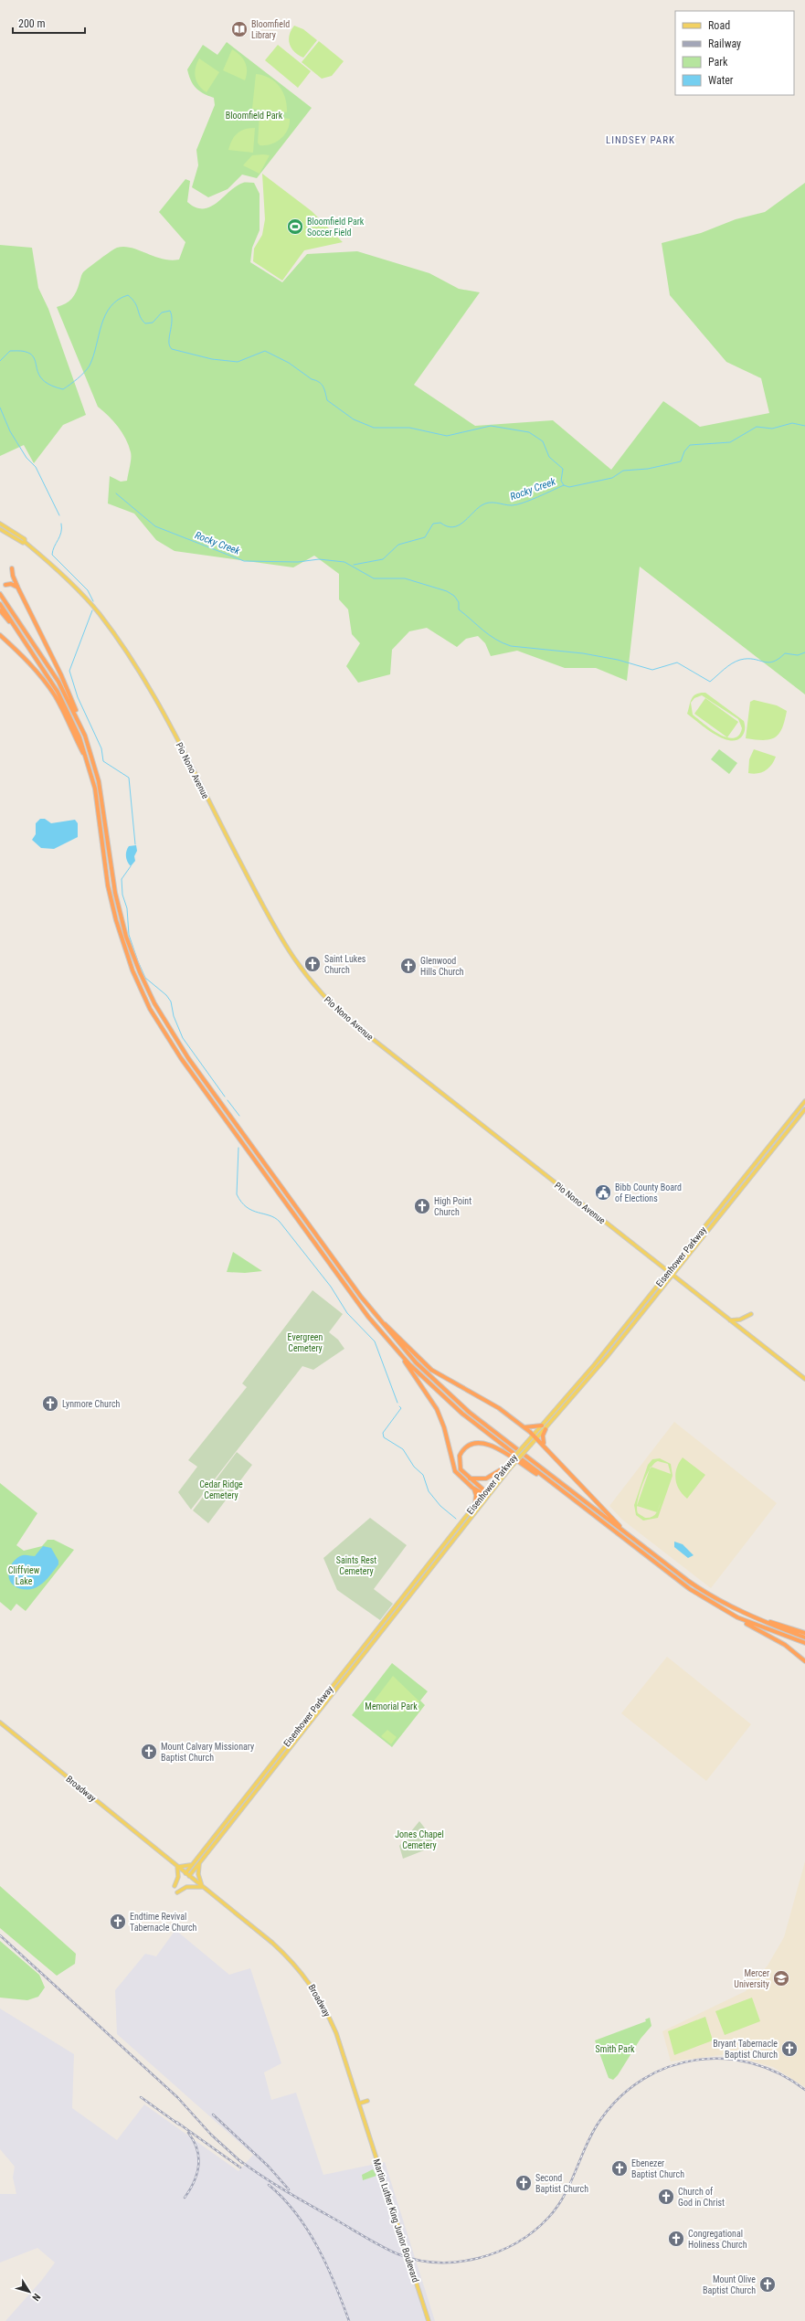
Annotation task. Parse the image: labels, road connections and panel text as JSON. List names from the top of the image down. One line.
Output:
{"streets":{"main road":["Pio Nono Avenue","Eisenhower Parkway","Broadway","Martin Luther King Junior Boulevard"]},"crossings":[["Pio Nono Avenue","Eisenhower Parkway"],["Eisenhower Parkway","Broadway"],["Broadway","Martin Luther King Junior Boulevard"]],"districts":["LINDSEY PARK"],"water":["Rocky Creek"],"parks":["Bloomfield Park","Evergreen Cemetery","Cedar Ridge Cemetery","Saints Rest Cemetery","Cliffview Lake","Memorial Park","Jones Chapel Cemetery","Smith Park"],"places":{"library":["Bloomfield Library"],"sports":["Bloomfield Park Soccer Field"],"church":["Saint Lukes Church","Glenwood Hills Church","High Point Church","Lynmore Church","Mount Calvary Missionary Baptist Church","Endtime Revival Tabernacle Church","Bryant Tabernacle Baptist Church","Ebenezer Baptist Church","Second Baptist Church","Church of God in Christ","Congregational Holiness Church","Mount Olive Baptist Church"],"public building":["Bibb County Board of Elections"],"school or university":["Mercer University"]},"legend":["Road","Railway","Park","Water"],"scale_bar":"200 m","north":"bottom right"}
